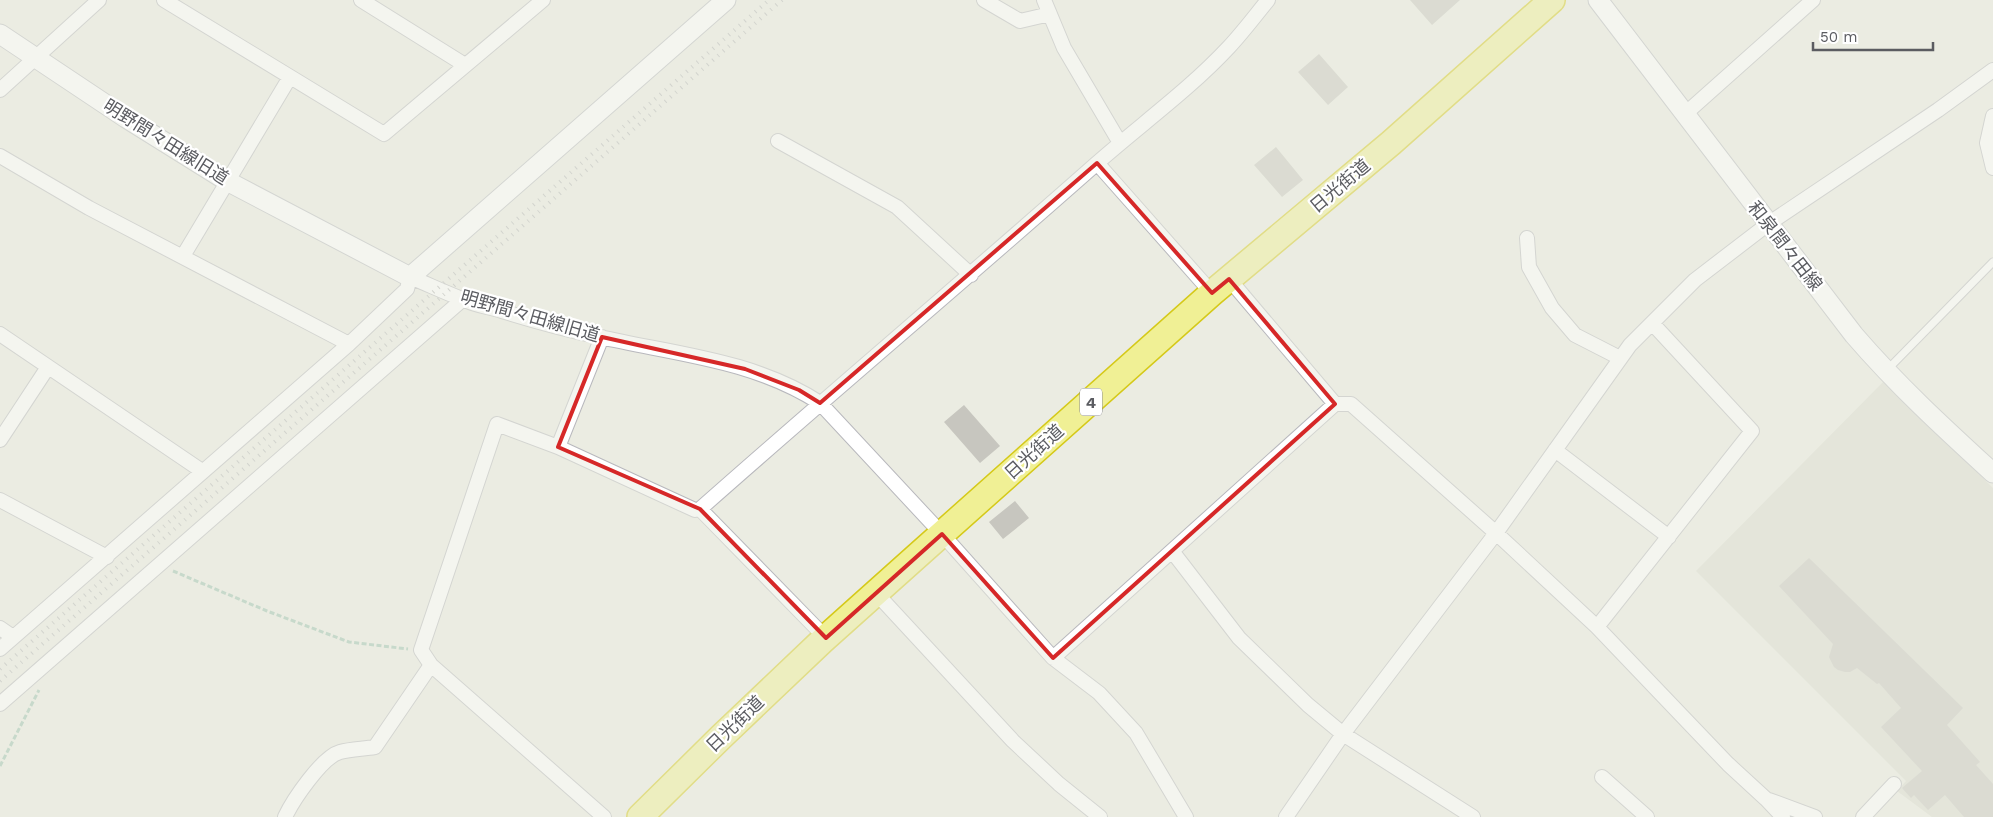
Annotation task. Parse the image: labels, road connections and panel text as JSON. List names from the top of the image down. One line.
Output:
{"streets":{"highway":["日光街道","4"],"street":["明野間々田線旧道","和泉間々田線"]},"crossings":[["明野間々田線旧道","日光街道"]],"scale_bar":"50 m"}
